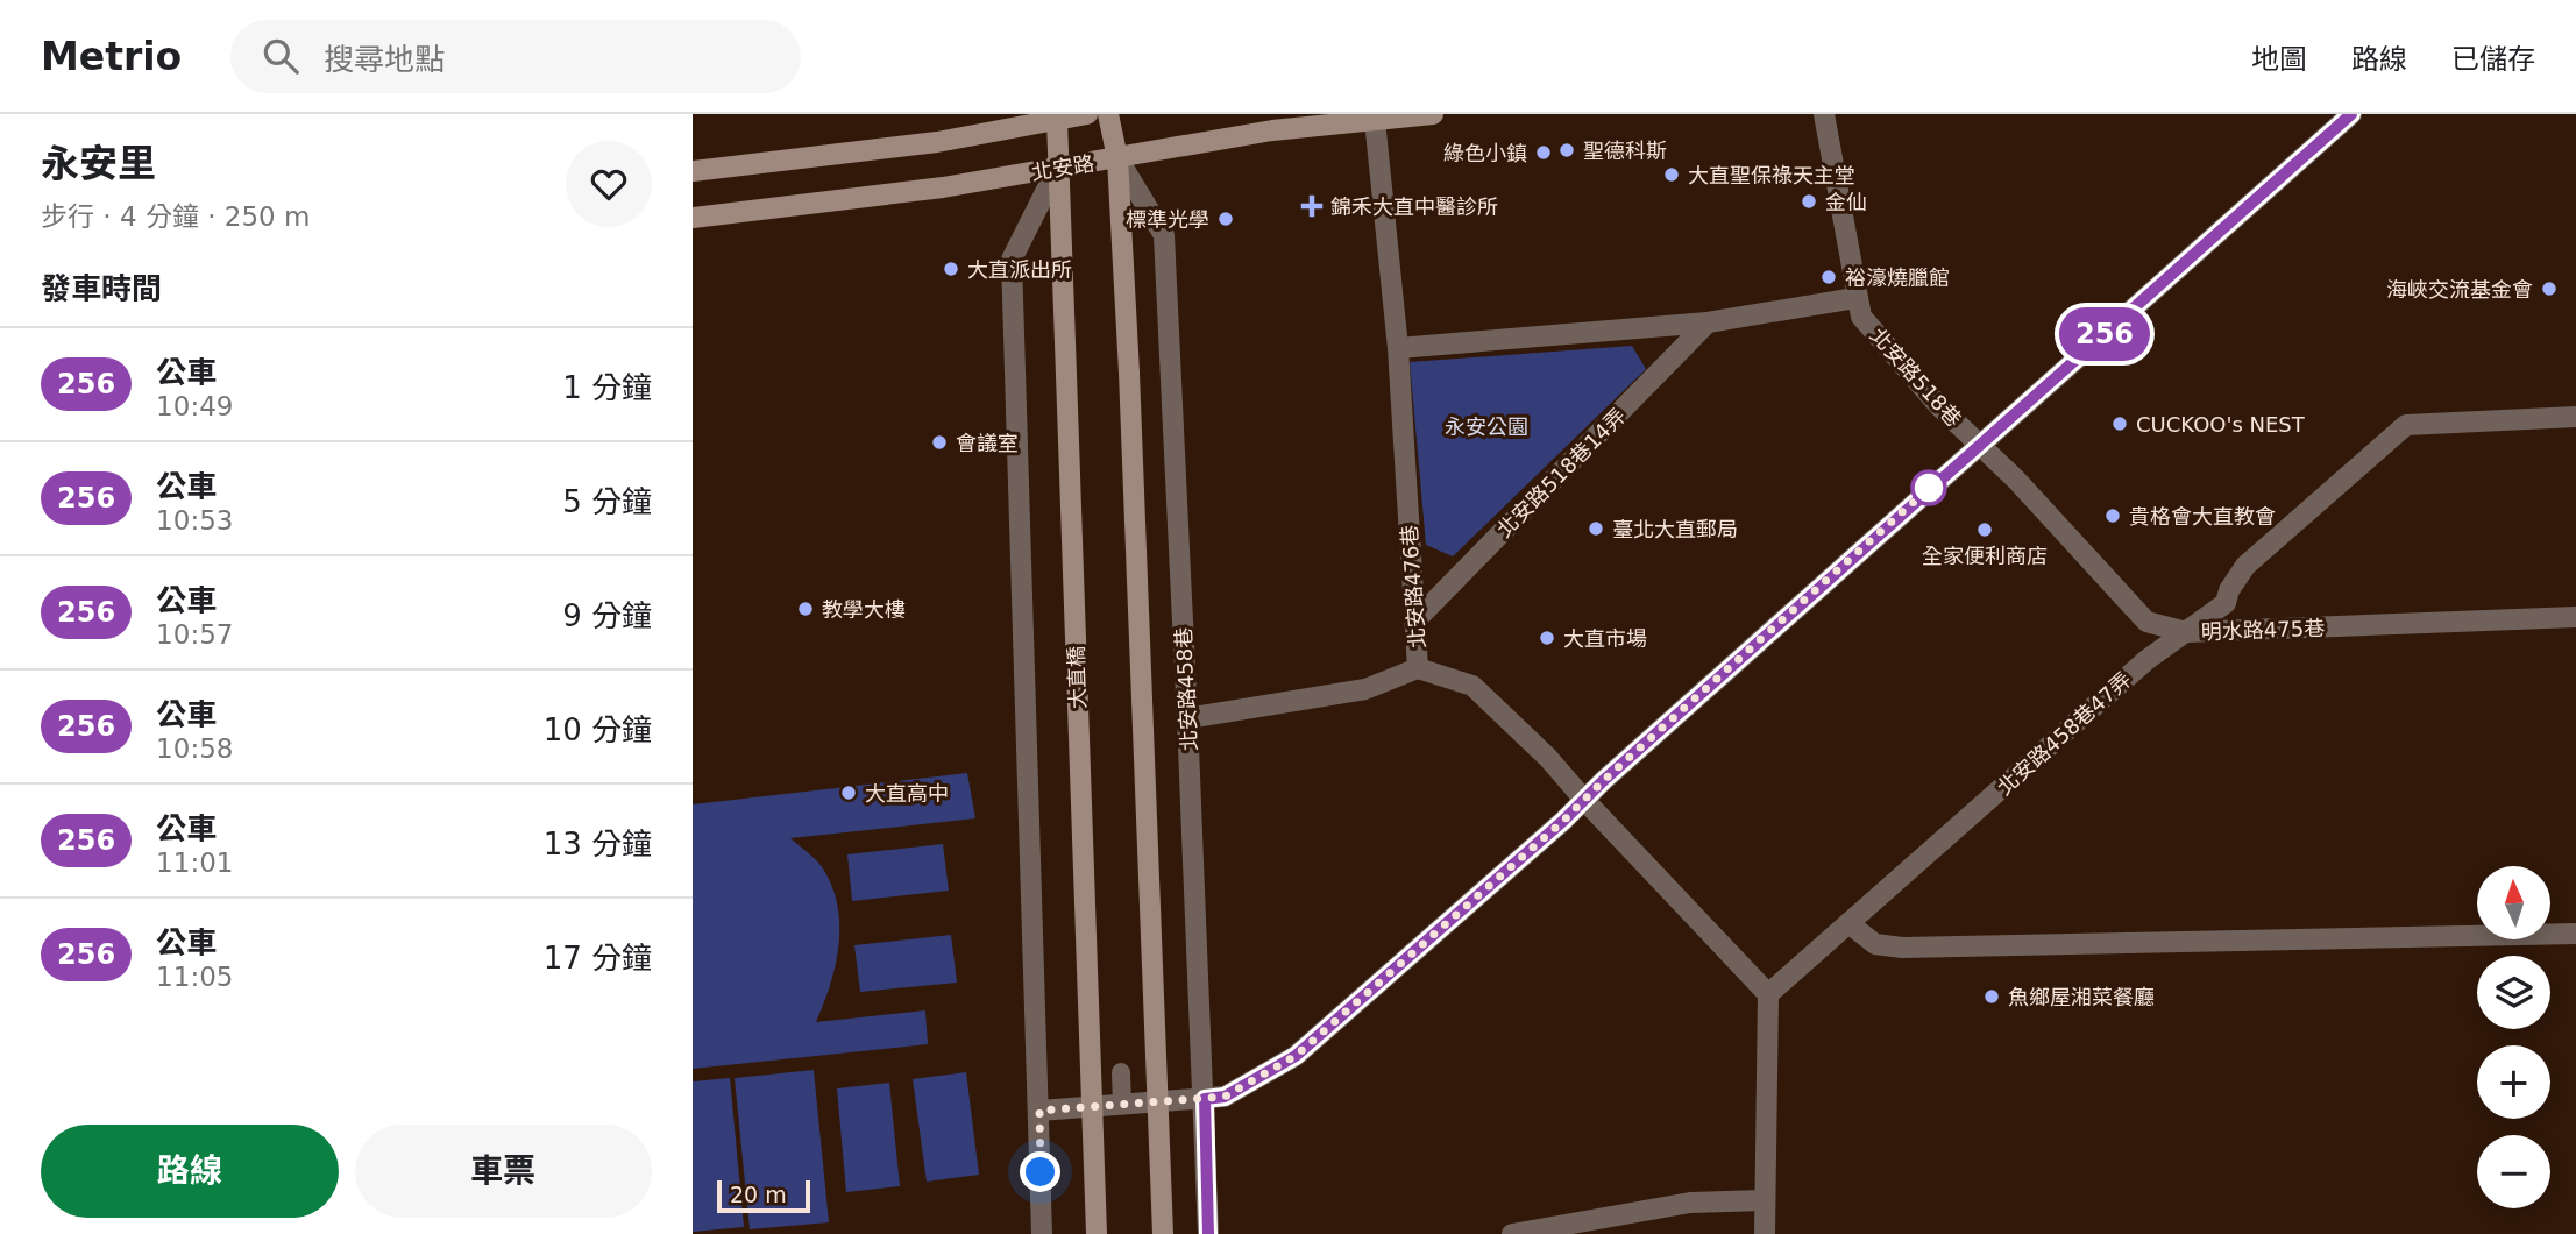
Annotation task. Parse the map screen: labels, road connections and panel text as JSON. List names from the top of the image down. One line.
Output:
{"streets":{"main road":["北安路","大直橋"],"street":["北安路518巷","北安路518巷14弄","北安路476巷","明水路475巷","北安路458巷","北安路458巷47弄"]},"crossings":[["北安路","北安路476巷"],["北安路","大直橋"],["北安路","北安路458巷"],["北安路518巷","明水路475巷"],["北安路518巷14弄","北安路476巷"],["北安路476巷","北安路458巷47弄"],["明水路475巷","北安路458巷47弄"]],"parks":["永安公園"],"places":{"other":["聖德科斯","綠色小鎮","大直聖保祿天主堂","金仙","標準光學","大直派出所","裕濠燒臘館","海峽交流基金會","CUCKOO's NEST","會議室","貴格會大直教會","臺北大直郵局","全家便利商店","教學大樓","大直市場","大直高中","魚鄉屋湘菜餐廳"],"health":["錦禾大直中醫診所"]},"lines":["bus line 256"],"scale_bar":"20 m","north":"top","page":{"header":"Metrio","search":"搜尋地點","nav":["地圖","路線","已儲存"],"heading":[["永安里","步行 · 4 分鐘 · 250 m"],"發車時間"],"on_map":"256","list":[{"mark":"256","name":"公車","note":"10:49","value":"1 分鐘"},{"mark":"256","name":"公車","note":"10:53","value":"5 分鐘"},{"mark":"256","name":"公車","note":"10:57","value":"9 分鐘"},{"mark":"256","name":"公車","note":"10:58","value":"10 分鐘"},{"mark":"256","name":"公車","note":"11:01","value":"13 分鐘"},{"mark":"256","name":"公車","note":"11:05","value":"17 分鐘"}],"map_buttons":["+","−"],"buttons":["路線","車票"],"scale":"20 m"}}
